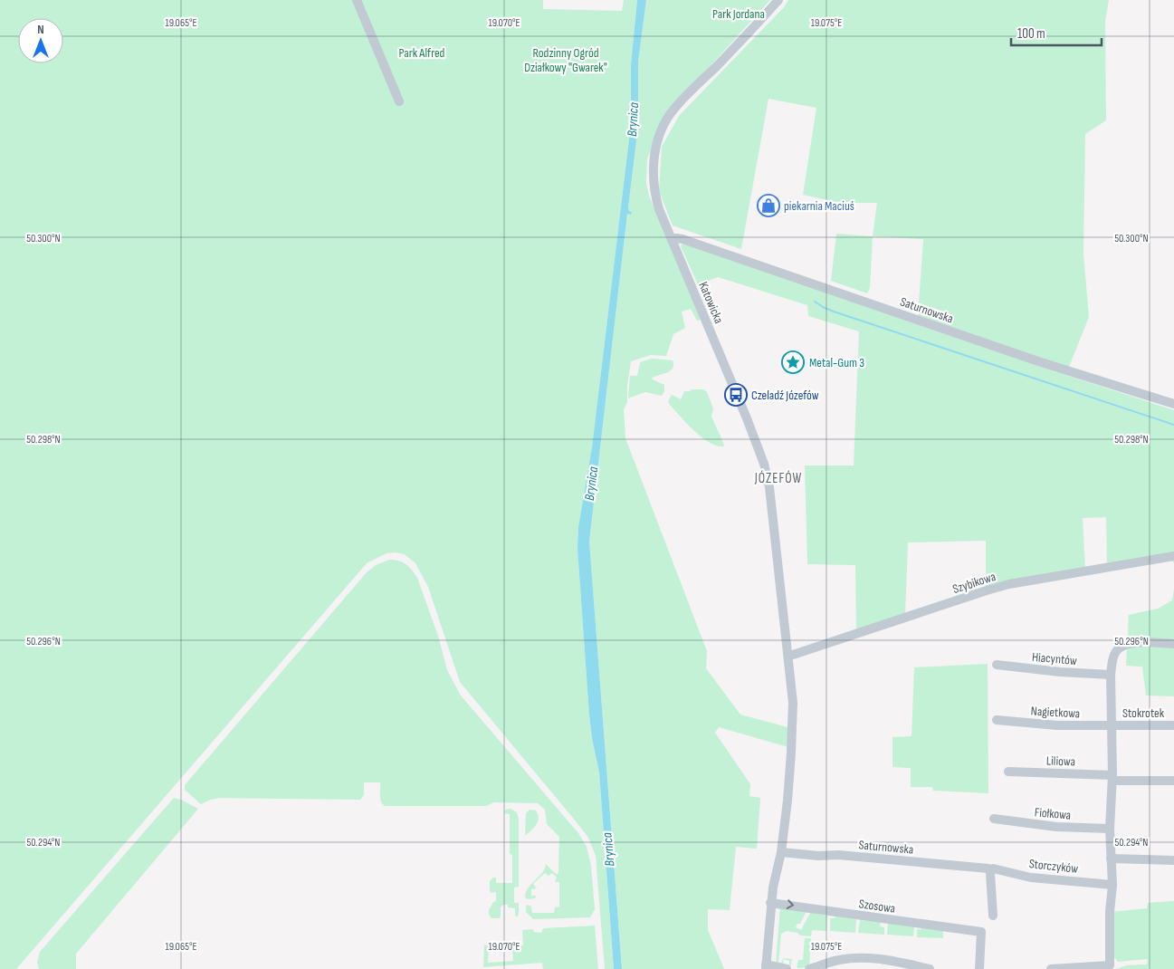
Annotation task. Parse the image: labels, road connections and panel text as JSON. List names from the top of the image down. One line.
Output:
{"streets":{"street":["Katowicka","Saturnowska","Szybikowa","Hiacyntów","Nagietkowa","Stokrotek","Liliowa","Fiołkowa","Storczyków","Szosowa"]},"crossings":[["Katowicka","Saturnowska"],["Katowicka","Szybikowa"],["Saturnowska","Storczyków"],["Nagietkowa","Stokrotek"]],"districts":["JÓZEFÓW"],"water":["Brynica"],"parks":["Park Jordana","Park Alfred","Rodzinny Ogród Działkowy \"Gwarek\""],"places":{"shop":["piekarnia Maciuś"],"place":["Metal-Gum 3"],"bus stop":["Czeladź Józefów"]},"scale_bar":"100 m","north":"top","coordinates":["19.065°E","19.070°E","19.075°E","50.300°N","50.298°N","50.296°N","50.294°N"]}
